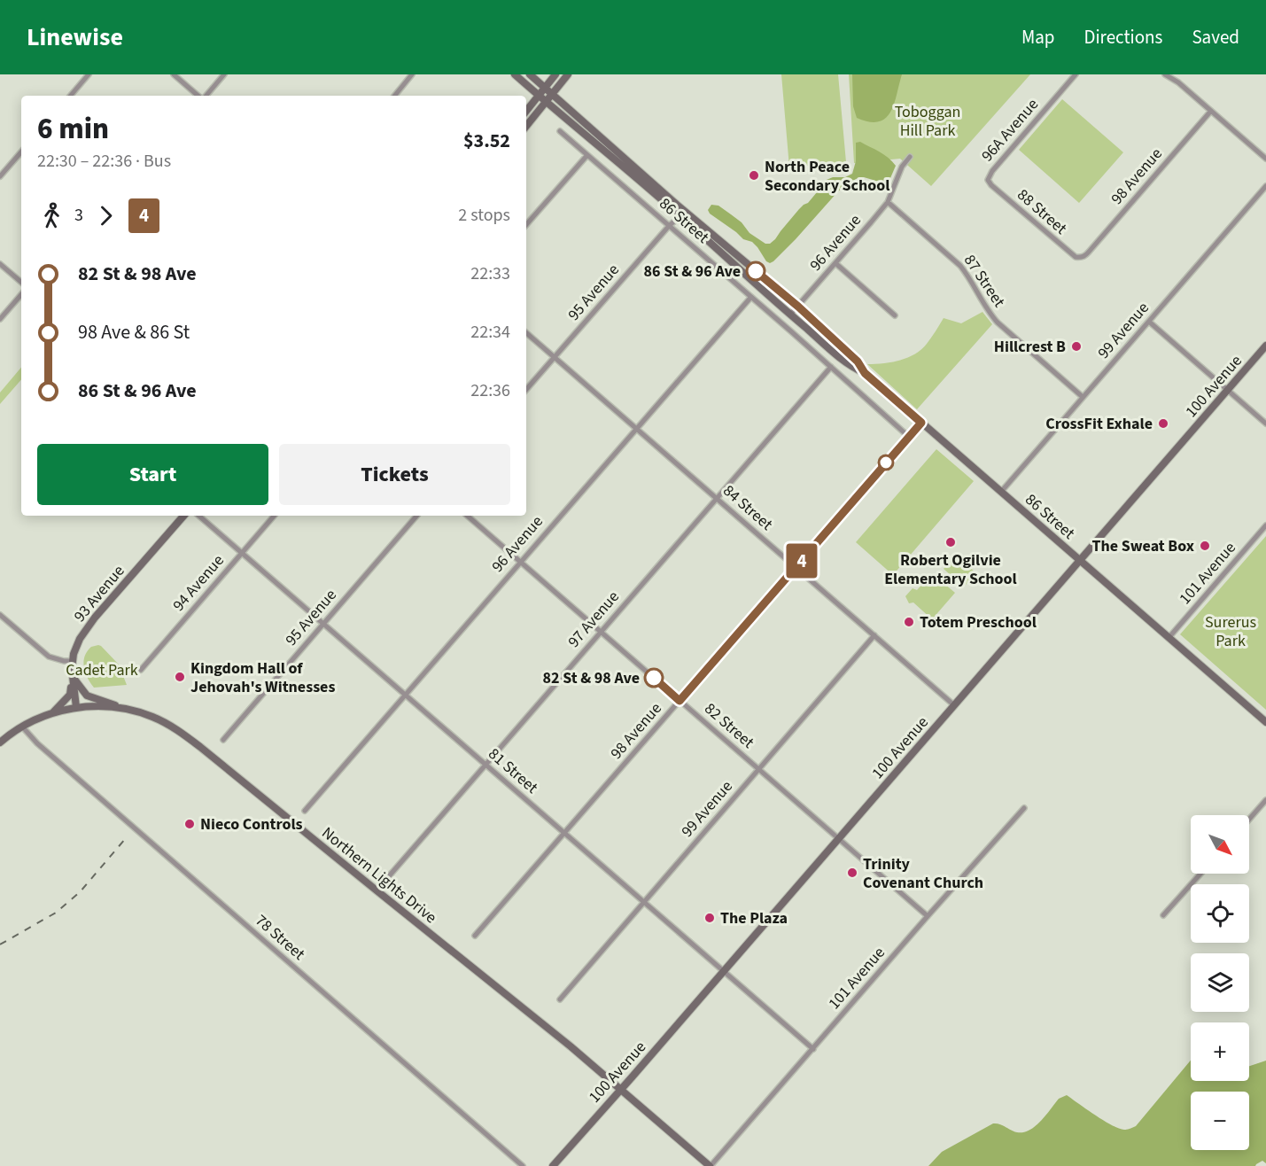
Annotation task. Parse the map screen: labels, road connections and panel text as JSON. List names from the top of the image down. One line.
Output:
{"streets":{"main road":["86 Street","100 Avenue","93 Avenue","Northern Lights Drive"],"street":["96A Avenue","98 Avenue","88 Street","96 Avenue","87 Street","95 Avenue","99 Avenue","84 Street","101 Avenue","94 Avenue","97 Avenue","82 Street","81 Street","78 Street"]},"crossings":[["96A Avenue","88 Street"],["98 Avenue","88 Street"],["98 Avenue","86 Street"],["98 Avenue","84 Street"],["98 Avenue","82 Street"],["98 Avenue","81 Street"],["86 Street","96 Avenue"],["86 Street","95 Avenue"],["86 Street","99 Avenue"],["86 Street","100 Avenue"],["86 Street","101 Avenue"],["86 Street","97 Avenue"],["96 Avenue","87 Street"],["96 Avenue","84 Street"],["96 Avenue","82 Street"],["96 Avenue","81 Street"],["87 Street","99 Avenue"],["95 Avenue","84 Street"],["95 Avenue","81 Street"],["99 Avenue","84 Street"],["99 Avenue","82 Street"],["99 Avenue","81 Street"],["100 Avenue","84 Street"],["100 Avenue","82 Street"],["100 Avenue","81 Street"],["100 Avenue","Northern Lights Drive"],["84 Street","97 Avenue"],["101 Avenue","82 Street"],["101 Avenue","81 Street"],["101 Avenue","Northern Lights Drive"],["94 Avenue","81 Street"],["93 Avenue","Northern Lights Drive"],["97 Avenue","82 Street"],["97 Avenue","81 Street"],["97 Avenue","Northern Lights Drive"],["Northern Lights Drive","78 Street"]],"parks":["Toboggan Hill Park","Surerus Park","Cadet Park"],"places":["North Peace Secondary School","86 St & 96 Ave","Hillcrest B","CrossFit Exhale","Robert Ogilvie Elementary School","The Sweat Box","Totem Preschool","Kingdom Hall of Jehovah's Witnesses","82 St & 98 Ave","Nieco Controls","Trinity Covenant Church","The Plaza"],"lines":["bus line 4"],"north":"bottom right","page":{"header":"Linewise","nav":["Map","Directions","Saved"],"on_map":"4","heading":["6 min","22:30 – 22:36 · Bus","$3.52"],"legs":["3","4","2 stops"],"list":[{"name":"82 St & 98 Ave","value":"22:33"},{"name":"98 Ave & 86 St","value":"22:34"},{"name":"86 St & 96 Ave","value":"22:36"}],"buttons":["Start","Tickets"],"map_buttons":["+","−"]}}
